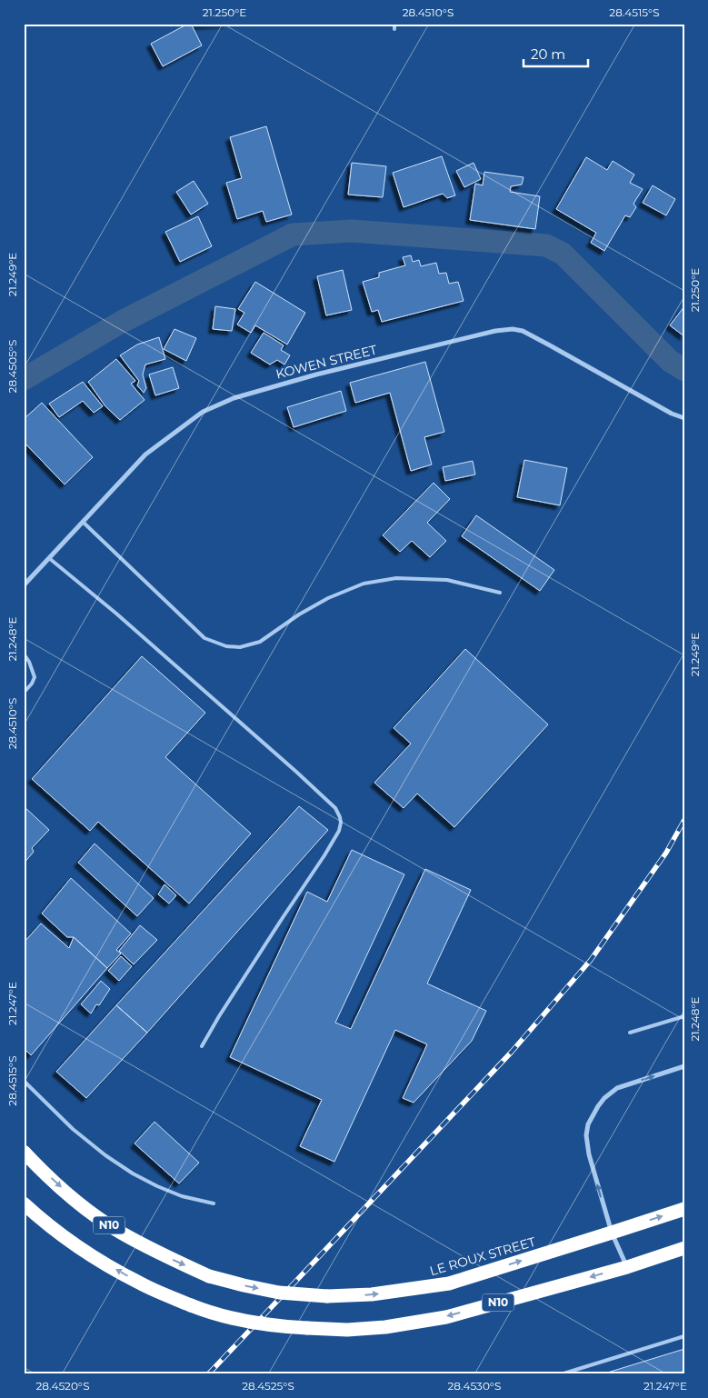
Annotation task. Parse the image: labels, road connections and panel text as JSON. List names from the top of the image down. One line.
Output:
{"streets":{"highway":["N10","LE ROUX STREET"],"street":["KOWEN STREET"]},"scale_bar":"20 m","coordinates":["21.250°E","28.4510°S","28.4515°S","21.249°E","28.4505°S","21.248°E","21.247°E","28.4520°S","28.4525°S","28.4530°S"]}
